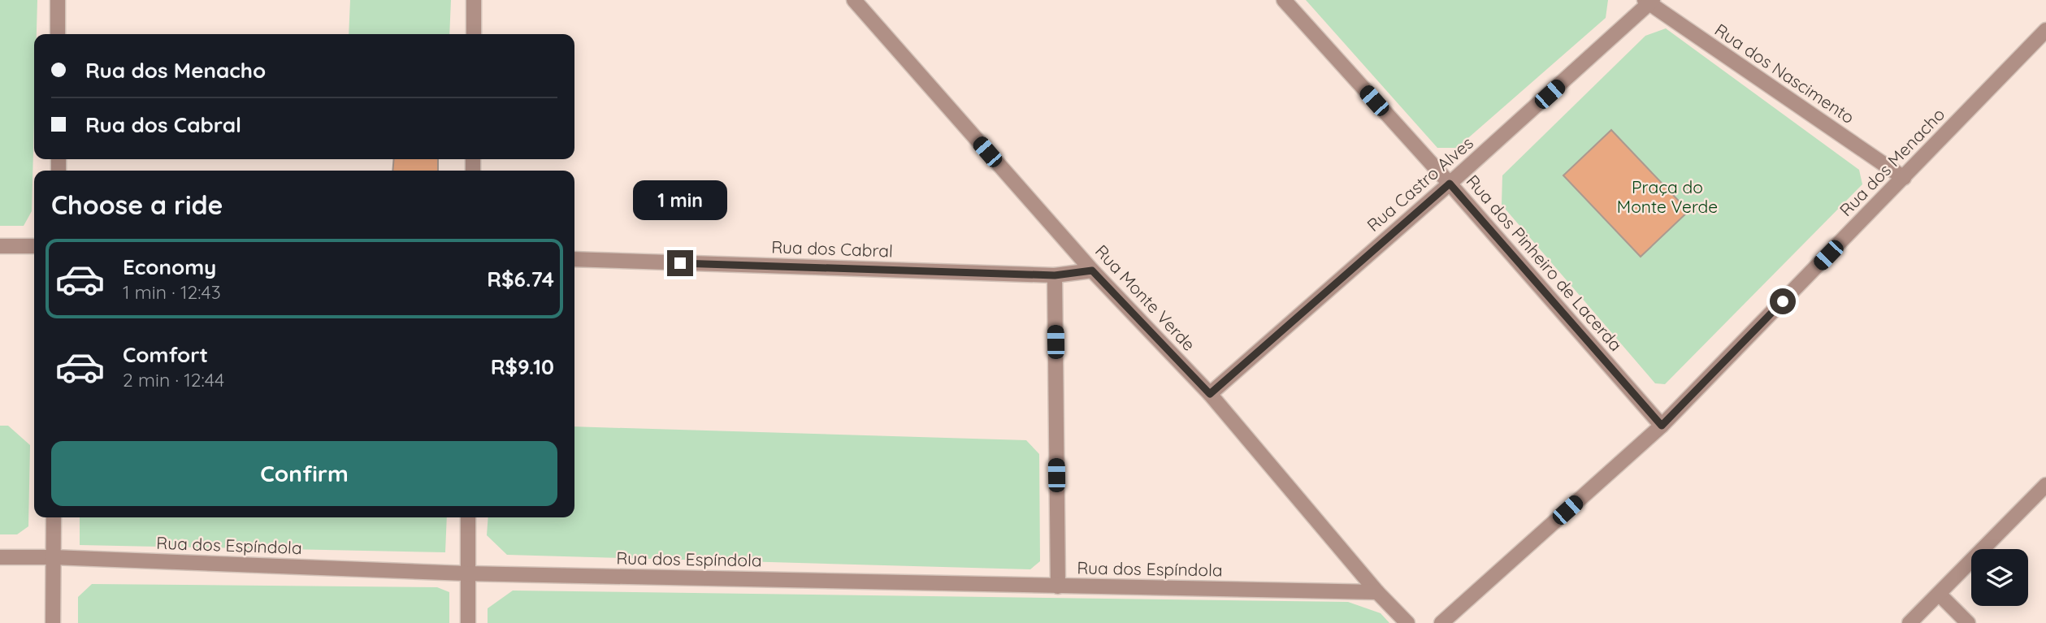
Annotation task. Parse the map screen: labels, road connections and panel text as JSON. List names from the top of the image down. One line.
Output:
{"streets":{"street":["Rua dos Nascimento","Rua dos Menacho","Rua Castro Alves","Rua dos Cabral","Rua dos Pinheiro de Lacerda","Rua Monte Verde","Rua dos Espíndola"]},"crossings":[["Rua dos Nascimento","Rua dos Menacho"],["Rua dos Nascimento","Rua Castro Alves"],["Rua dos Menacho","Rua dos Pinheiro de Lacerda"],["Rua Castro Alves","Rua dos Pinheiro de Lacerda"],["Rua Castro Alves","Rua Monte Verde"],["Rua dos Cabral","Rua Monte Verde"],["Rua Monte Verde","Rua dos Espíndola"]],"parks":["Praça do Monte Verde"],"page":{"banner":["Rua dos Menacho","Rua dos Cabral"],"heading":"Choose a ride","bubble":"1 min","list":[{"name":"Economy","note":"1 min · 12:43","value":"R$6.74"},{"name":"Comfort","note":"2 min · 12:44","value":"R$9.10"}],"buttons":"Confirm"}}
